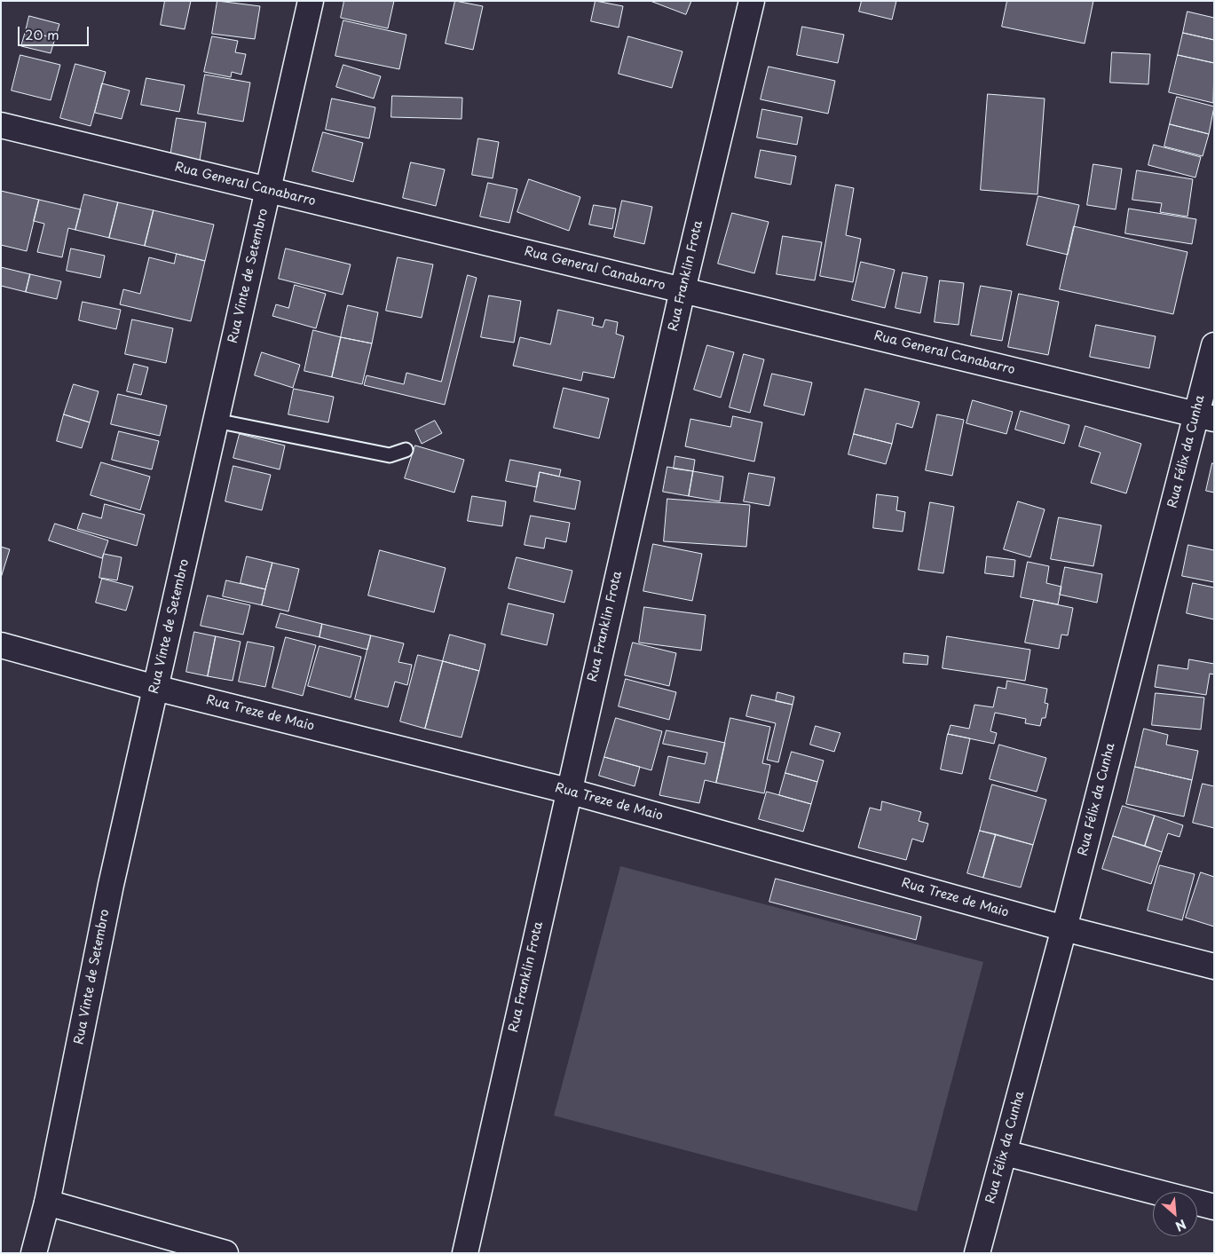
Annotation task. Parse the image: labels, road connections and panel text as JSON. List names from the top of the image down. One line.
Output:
{"streets":{"street":["Rua General Canabarro","Rua Vinte de Setembro","Rua Franklin Frota","Rua Félix da Cunha","Rua Treze de Maio"]},"crossings":[["Rua General Canabarro","Rua Vinte de Setembro"],["Rua General Canabarro","Rua Franklin Frota"],["Rua General Canabarro","Rua Félix da Cunha"],["Rua Vinte de Setembro","Rua Treze de Maio"],["Rua Franklin Frota","Rua Treze de Maio"],["Rua Félix da Cunha","Rua Treze de Maio"]],"scale_bar":"20 m","north":"bottom right"}
